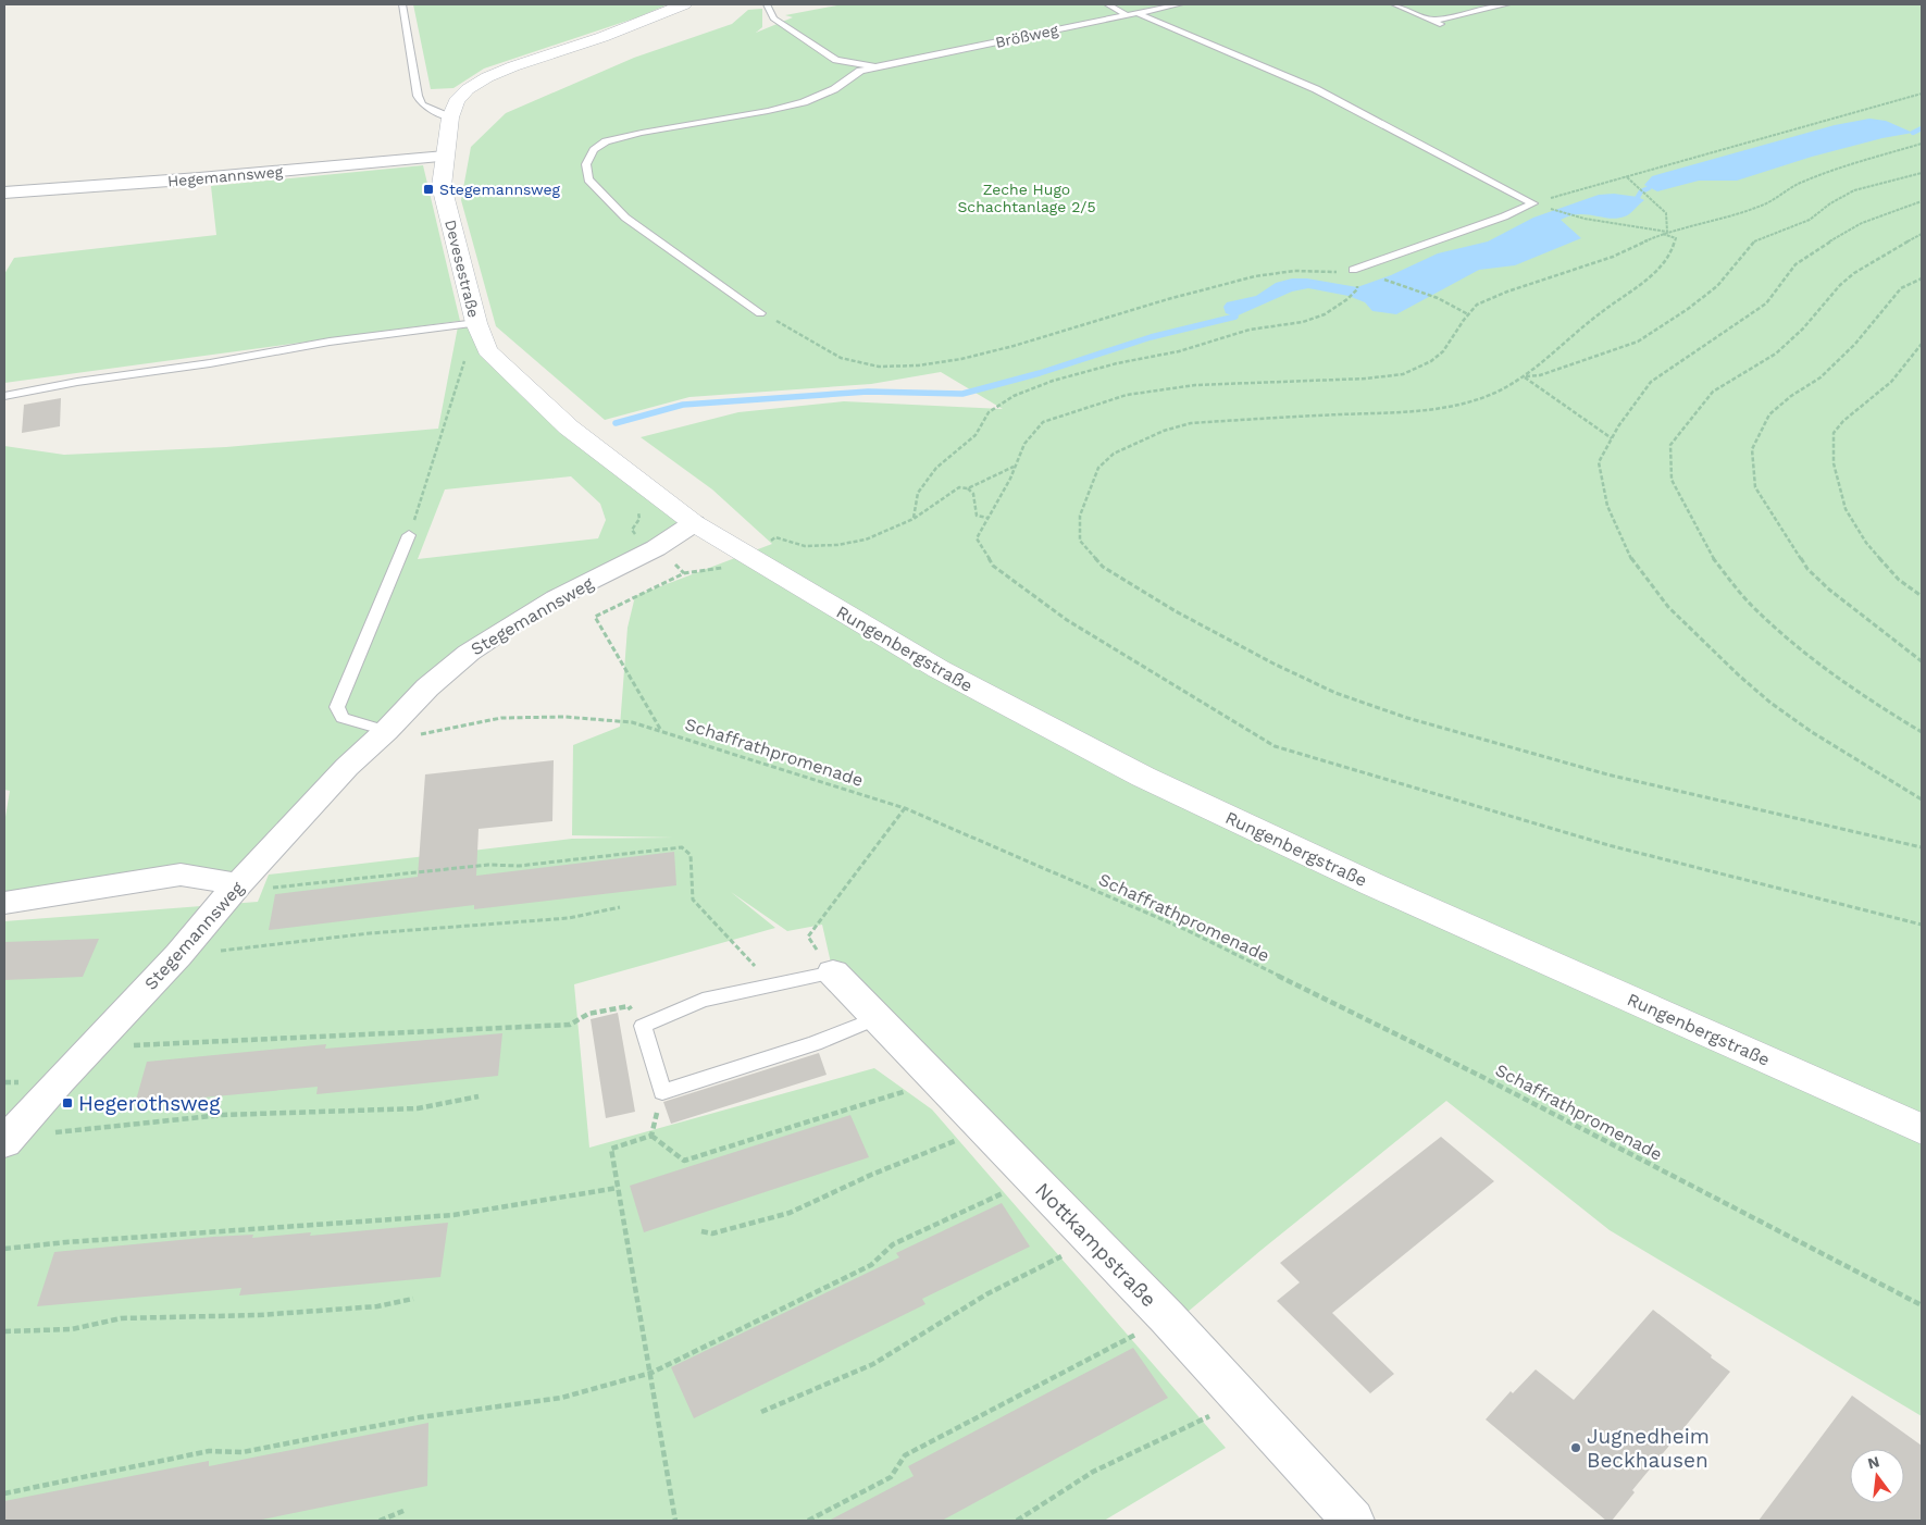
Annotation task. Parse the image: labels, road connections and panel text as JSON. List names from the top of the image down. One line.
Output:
{"streets":{"street":["Hegemannsweg","Devesestraße","Stegemannsweg","Rungenbergstraße","Nottkampstraße"],"lane":["Brößweg"],"path":["Schaffrathpromenade"]},"crossings":[["Hegemannsweg","Devesestraße"],["Devesestraße","Stegemannsweg"],["Devesestraße","Rungenbergstraße"],["Stegemannsweg","Rungenbergstraße"],["Stegemannsweg","Schaffrathpromenade"]],"parks":["Zeche Hugo Schachtanlage 2/5"],"places":{"transit":["Stegemannsweg","Hegerothsweg"],"other":["Jugnedheim Beckhausen"]},"north":"top"}
